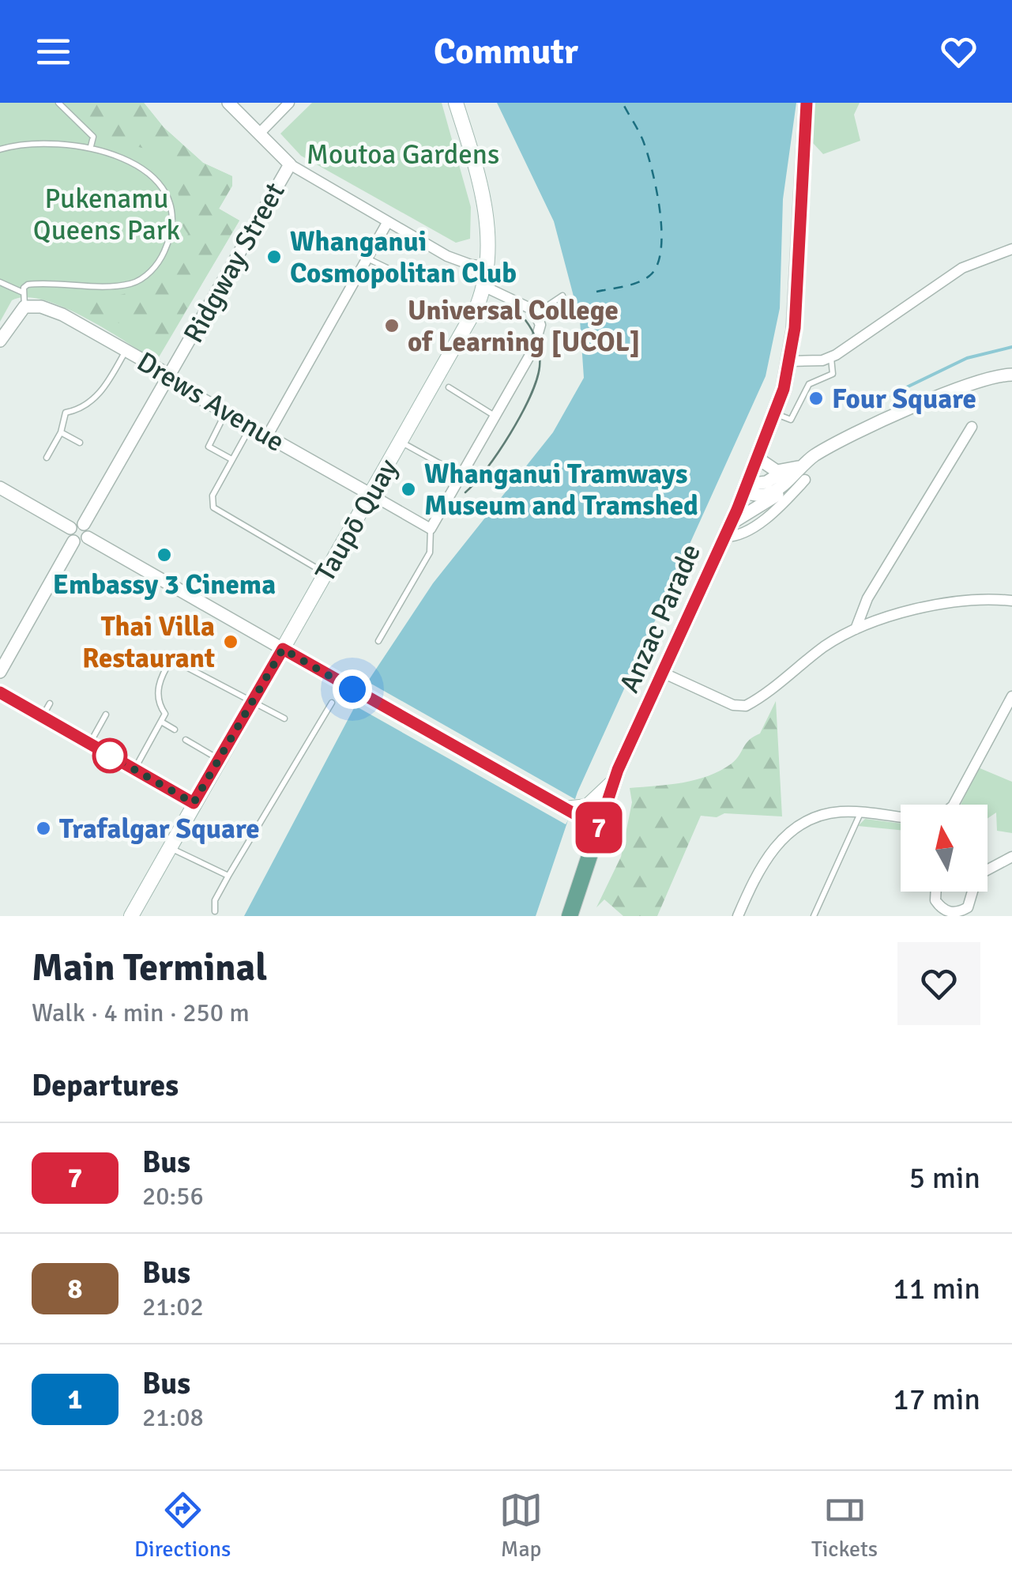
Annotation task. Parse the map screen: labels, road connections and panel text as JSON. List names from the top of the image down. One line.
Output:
{"streets":{"main road":["Taupō Quay","Anzac Parade"],"street":["Ridgway Street","Drews Avenue"]},"crossings":[["Ridgway Street","Drews Avenue"],["Drews Avenue","Taupō Quay"]],"parks":["Moutoa Gardens","Pukenamu Queens Park"],"places":["Whanganui Cosmopolitan Club","Universal College of Learning [UCOL]","Four Square","Whanganui Tramways Museum and Tramshed","Embassy 3 Cinema","Thai Villa Restaurant","Trafalgar Square"],"lines":["bus line 7"],"north":"top","page":{"header":"Commutr","on_map":"7","heading":[["Main Terminal","Walk · 4 min · 250 m"],"Departures"],"list":[{"mark":"7","name":"Bus","note":"20:56","value":"5 min"},{"mark":"8","name":"Bus","note":"21:02","value":"11 min"},{"mark":"1","name":"Bus","note":"21:08","value":"17 min"}],"tabs":["Directions","Map","Tickets"]}}
